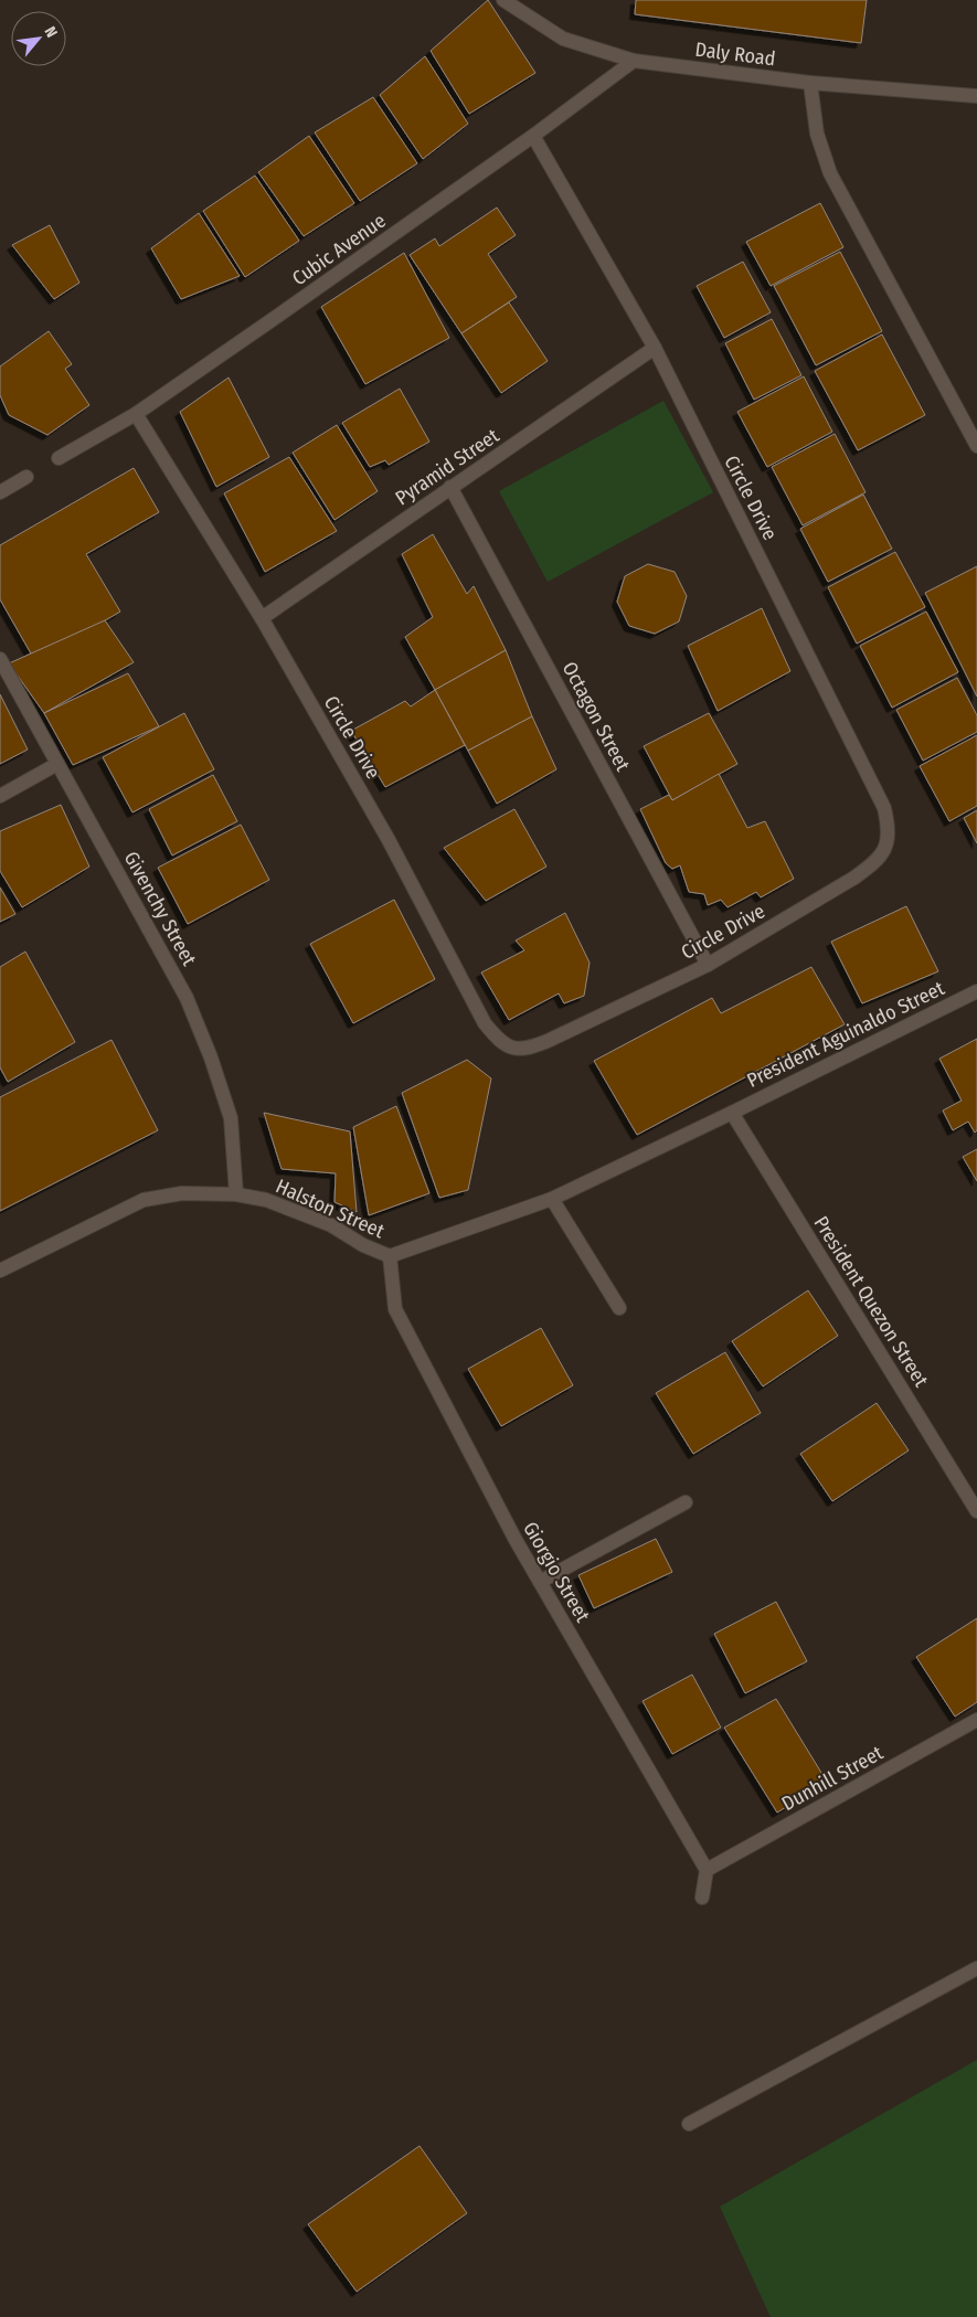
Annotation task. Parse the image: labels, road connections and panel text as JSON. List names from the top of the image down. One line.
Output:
{"streets":{"street":["Daly Road","Cubic Avenue","Pyramid Street","Circle Drive","Octagon Street","Givenchy Street","President Aguinaldo Street","Halston Street","President Quezon Street","Giorgio Street","Dunhill Street"]},"crossings":[["Daly Road","Cubic Avenue"],["Cubic Avenue","Circle Drive"],["Pyramid Street","Circle Drive"],["Pyramid Street","Octagon Street"],["Circle Drive","Octagon Street"],["Givenchy Street","Halston Street"],["President Aguinaldo Street","Halston Street"],["President Aguinaldo Street","President Quezon Street"],["Halston Street","President Quezon Street"],["Halston Street","Giorgio Street"],["Giorgio Street","Dunhill Street"]],"north":"top right"}
